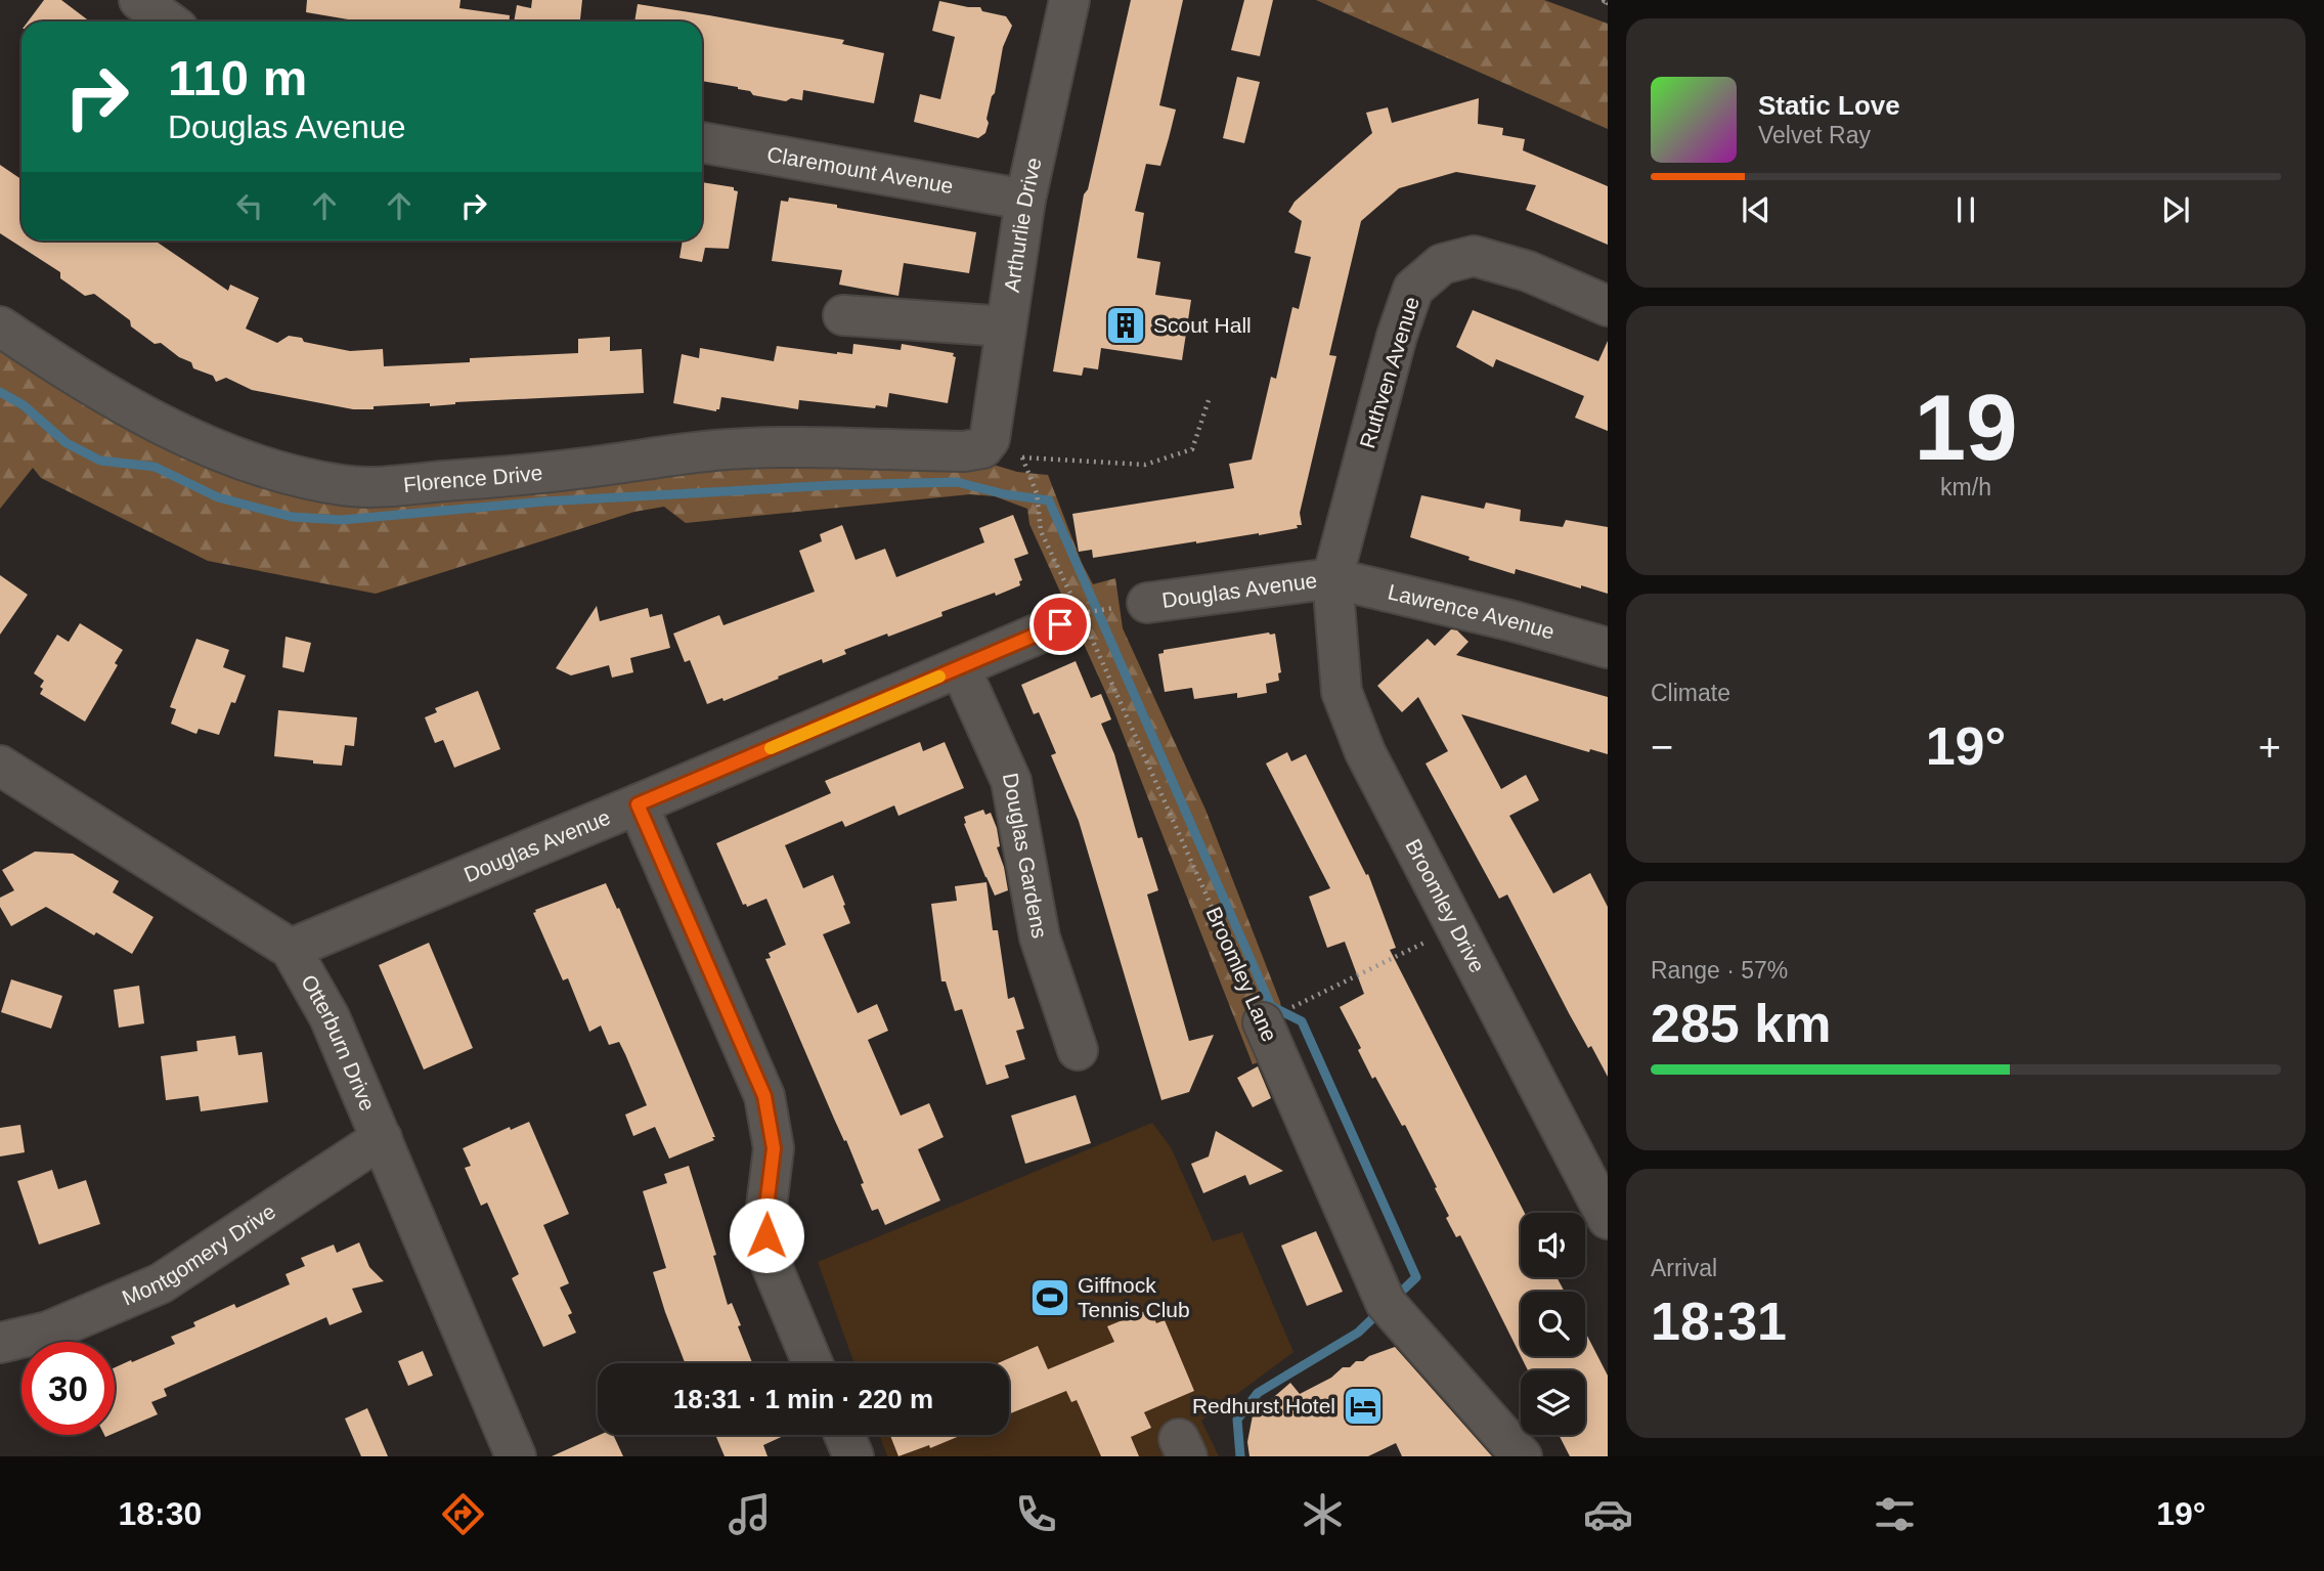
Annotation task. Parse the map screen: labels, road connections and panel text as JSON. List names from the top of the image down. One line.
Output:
{"streets":{"street":["Claremount Avenue","Arthurlie Drive","Ruthven Avenue","Florence Drive","Douglas Avenue","Lawrence Avenue","Douglas Gardens","Broomley Drive","Broomley Lane","Otterburn Drive","Montgomery Drive"]},"crossings":[["Claremount Avenue","Arthurlie Drive"],["Arthurlie Drive","Florence Drive"],["Ruthven Avenue","Douglas Avenue"],["Ruthven Avenue","Lawrence Avenue"],["Ruthven Avenue","Broomley Drive"],["Douglas Avenue","Lawrence Avenue"],["Douglas Avenue","Douglas Gardens"],["Douglas Avenue","Broomley Drive"],["Douglas Avenue","Broomley Lane"],["Douglas Avenue","Otterburn Drive"],["Lawrence Avenue","Broomley Drive"],["Otterburn Drive","Montgomery Drive"]],"places":{"building":["Scout Hall"],"sports":["Giffnock Tennis Club"],"hotel":["Redhurst Hotel"]},"page":{"turn":["110 m","Douglas Avenue"],"song":["Static Love","Velvet Ray"],"tile":[["19","km/h"],"Climate",["Range · 57%","285 km"],["Arrival","18:31"]],"heat":["−","19°","+"],"limit":"30","trip":"18:31 · 1 min · 220 m","tabs":["18:30","19°"]}}
